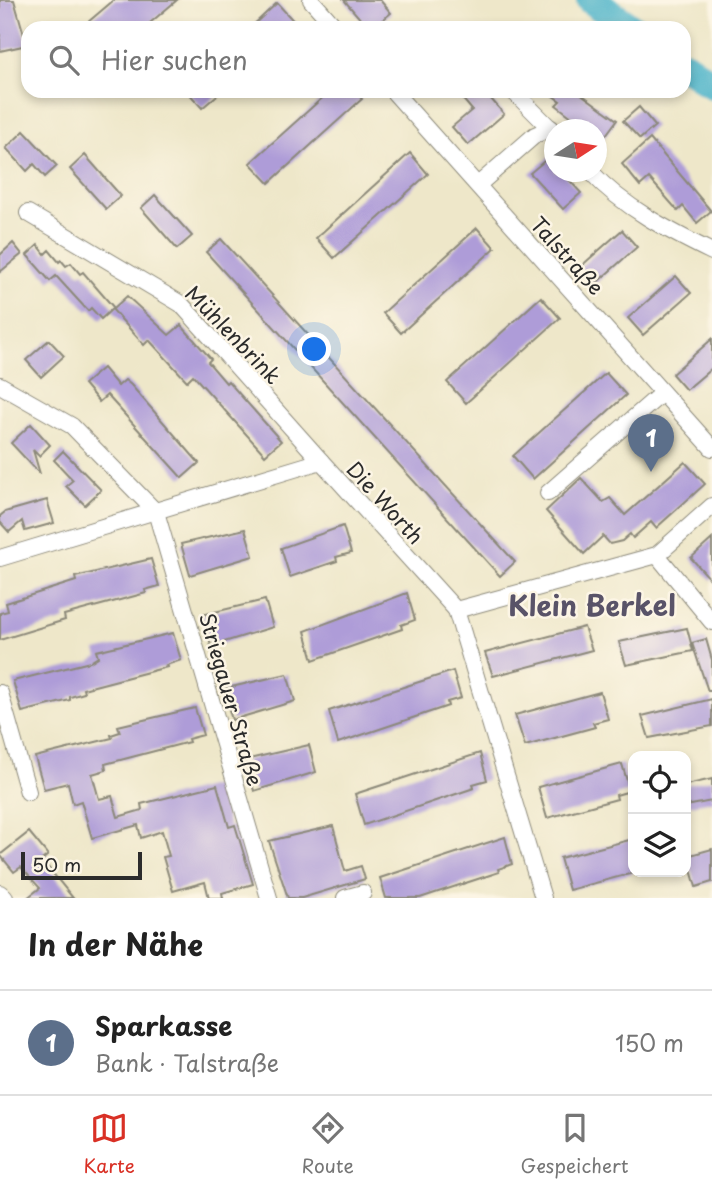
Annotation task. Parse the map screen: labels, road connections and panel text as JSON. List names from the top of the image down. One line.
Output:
{"streets":{"street":["Talstraße","Mühlenbrink","Die Worth","Striegauer Straße"]},"crossings":[["Mühlenbrink","Die Worth"],["Die Worth","Striegauer Straße"]],"districts":["Klein Berkel"],"scale_bar":"50 m","north":"right","page":{"search":"Hier suchen","pins":"1","scale":"50 m","heading":"In der Nähe","list":[{"mark":"1","name":"Sparkasse","note":"Bank · Talstraße","value":"150 m"}],"nav":["Karte","Route","Gespeichert"]}}
